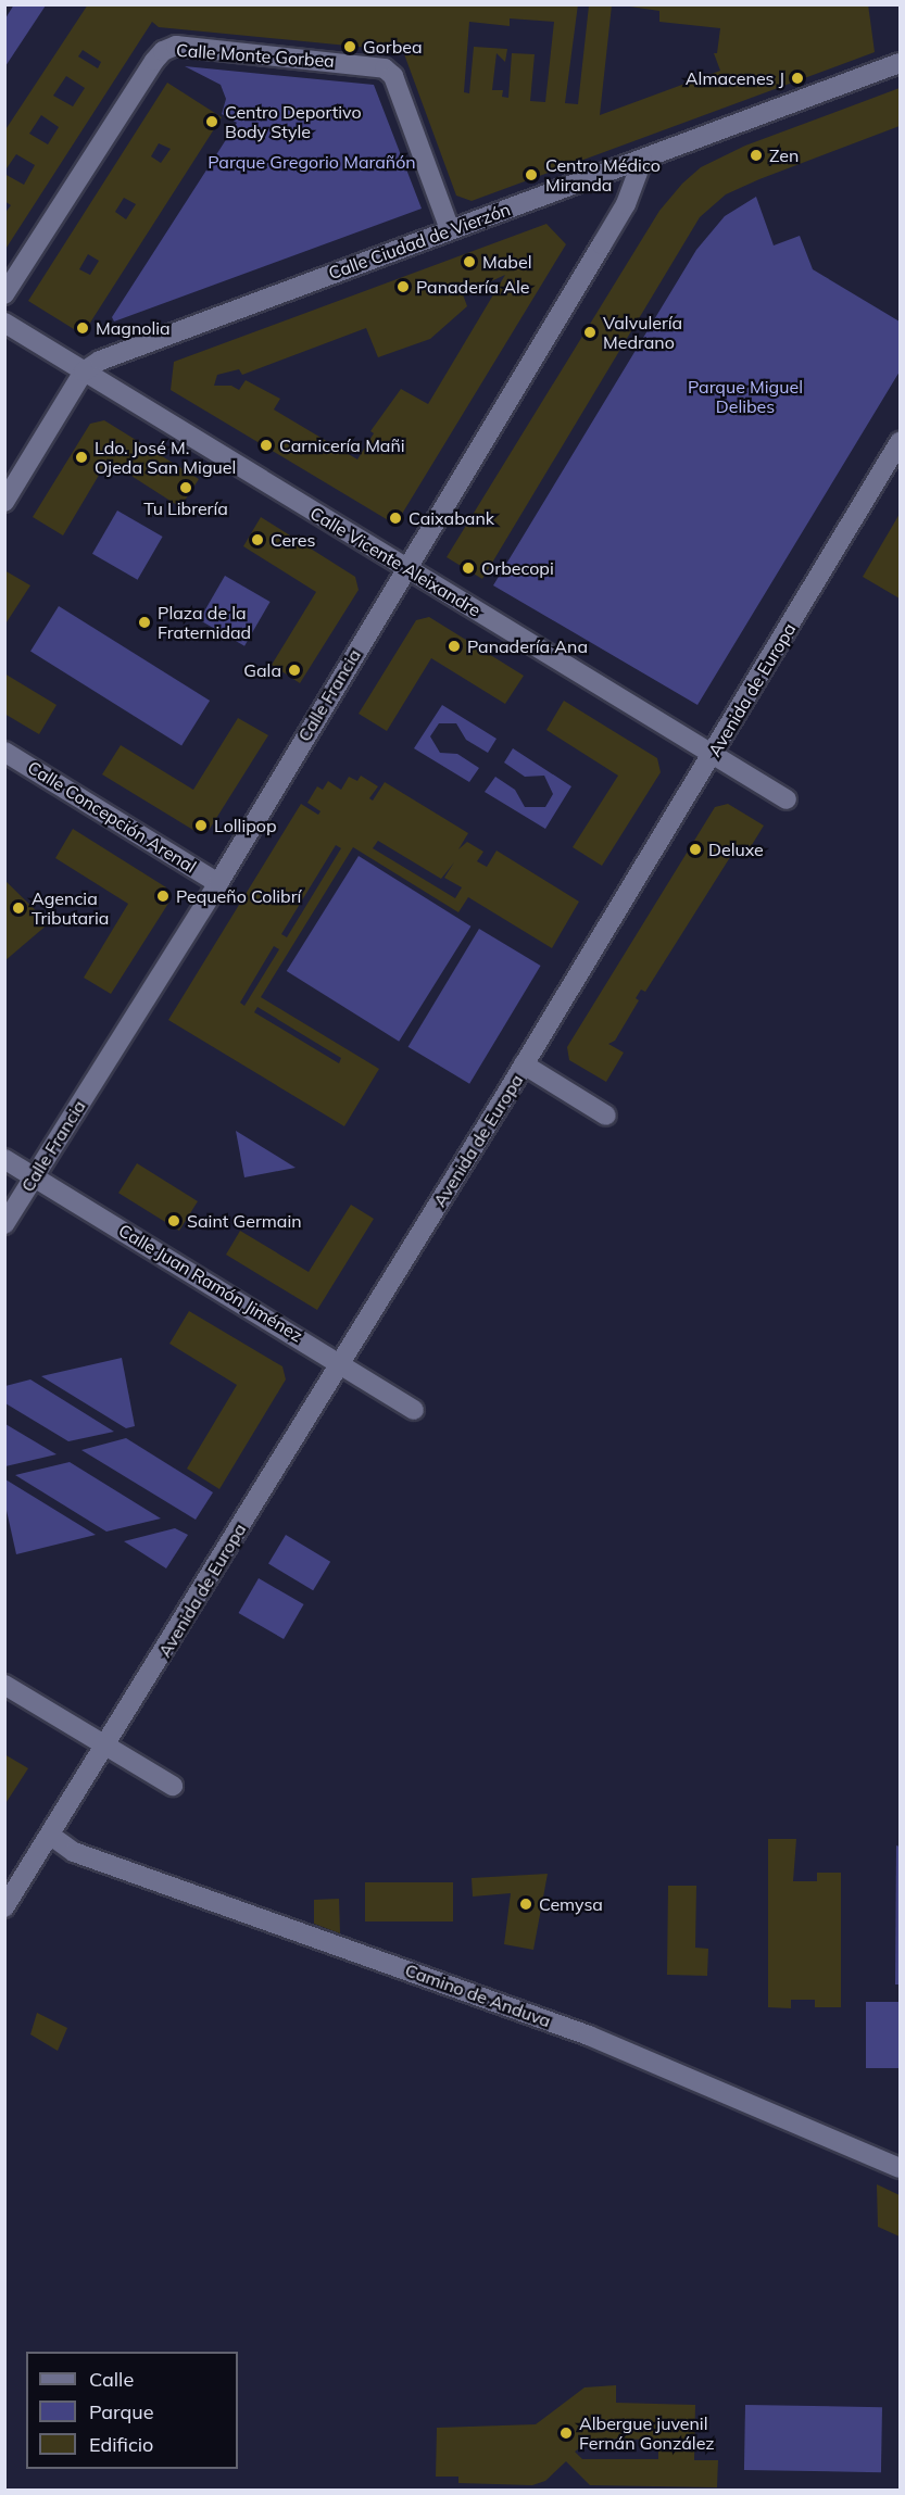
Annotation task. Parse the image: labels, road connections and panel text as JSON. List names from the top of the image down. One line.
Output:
{"streets":{"street":["Calle Monte Gorbea","Calle Ciudad de Vierzón","Calle Vicente Aleixandre","Avenida de Europa","Calle Francia","Calle Concepción Arenal","Calle Juan Ramón Jiménez","Camino de Anduva"]},"crossings":[["Calle Monte Gorbea","Calle Ciudad de Vierzón"],["Calle Ciudad de Vierzón","Calle Vicente Aleixandre"],["Calle Ciudad de Vierzón","Calle Francia"],["Calle Vicente Aleixandre","Avenida de Europa"],["Calle Vicente Aleixandre","Calle Francia"],["Avenida de Europa","Calle Juan Ramón Jiménez"],["Avenida de Europa","Camino de Anduva"],["Calle Francia","Calle Concepción Arenal"],["Calle Francia","Calle Juan Ramón Jiménez"]],"parks":["Parque Gregorio Marañón","Parque Miguel Delibes"],"places":["Gorbea","Almacenes J","Centro Deportivo Body Style","Zen","Centro Médico Miranda","Mabel","Panadería Ale","Magnolia","Valvulería Medrano","Carnicería Mañi","Ldo. José M. Ojeda San Miguel","Tu Librería","Caixabank","Ceres","Orbecopi","Plaza de la Fraternidad","Panadería Ana","Gala","Lollipop","Deluxe","Pequeño Colibrí","Agencia Tributaria","Saint Germain","Cemysa","Albergue juvenil Fernán González"],"legend":["Calle","Parque","Edificio"]}
